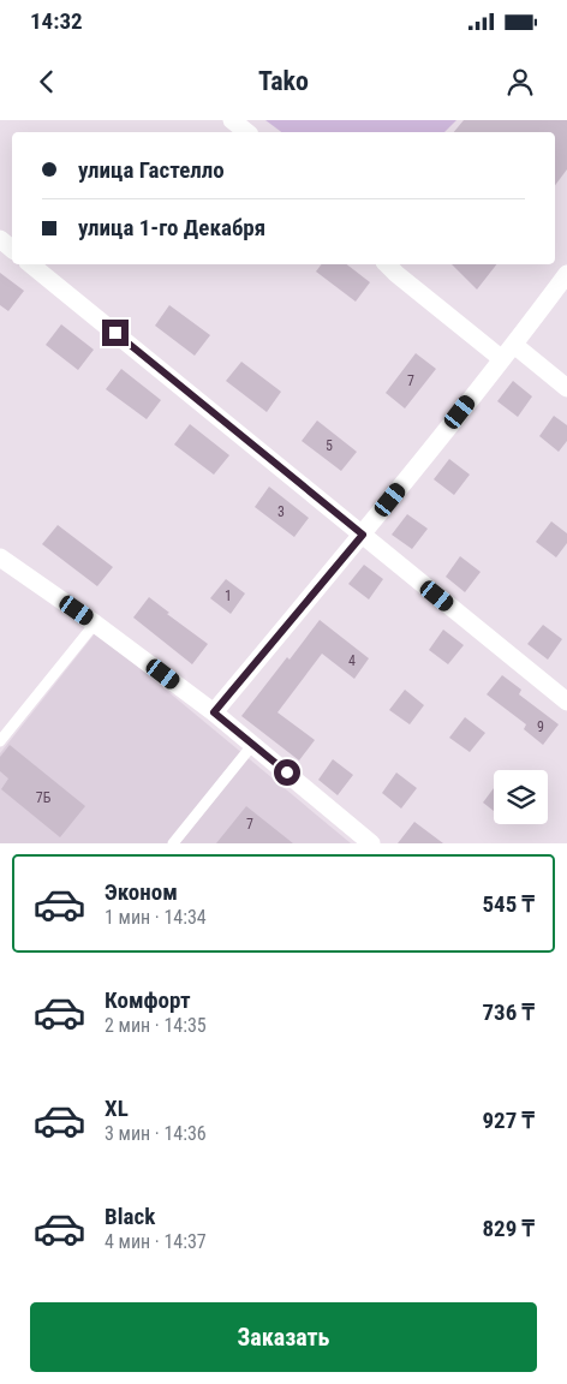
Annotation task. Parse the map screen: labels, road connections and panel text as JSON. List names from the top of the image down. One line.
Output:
{"house_numbers":["7","5","3","1","4","9","7Б","7"],"page":{"status":"14:32","header":"Tako","banner":["улица Гастелло","улица 1-го Декабря"],"list":[{"name":"Эконом","note":"1 мин · 14:34","value":"545 ₸"},{"name":"Комфорт","note":"2 мин · 14:35","value":"736 ₸"},{"name":"XL","note":"3 мин · 14:36","value":"927 ₸"},{"name":"Black","note":"4 мин · 14:37","value":"829 ₸"}],"buttons":"Заказать"}}
